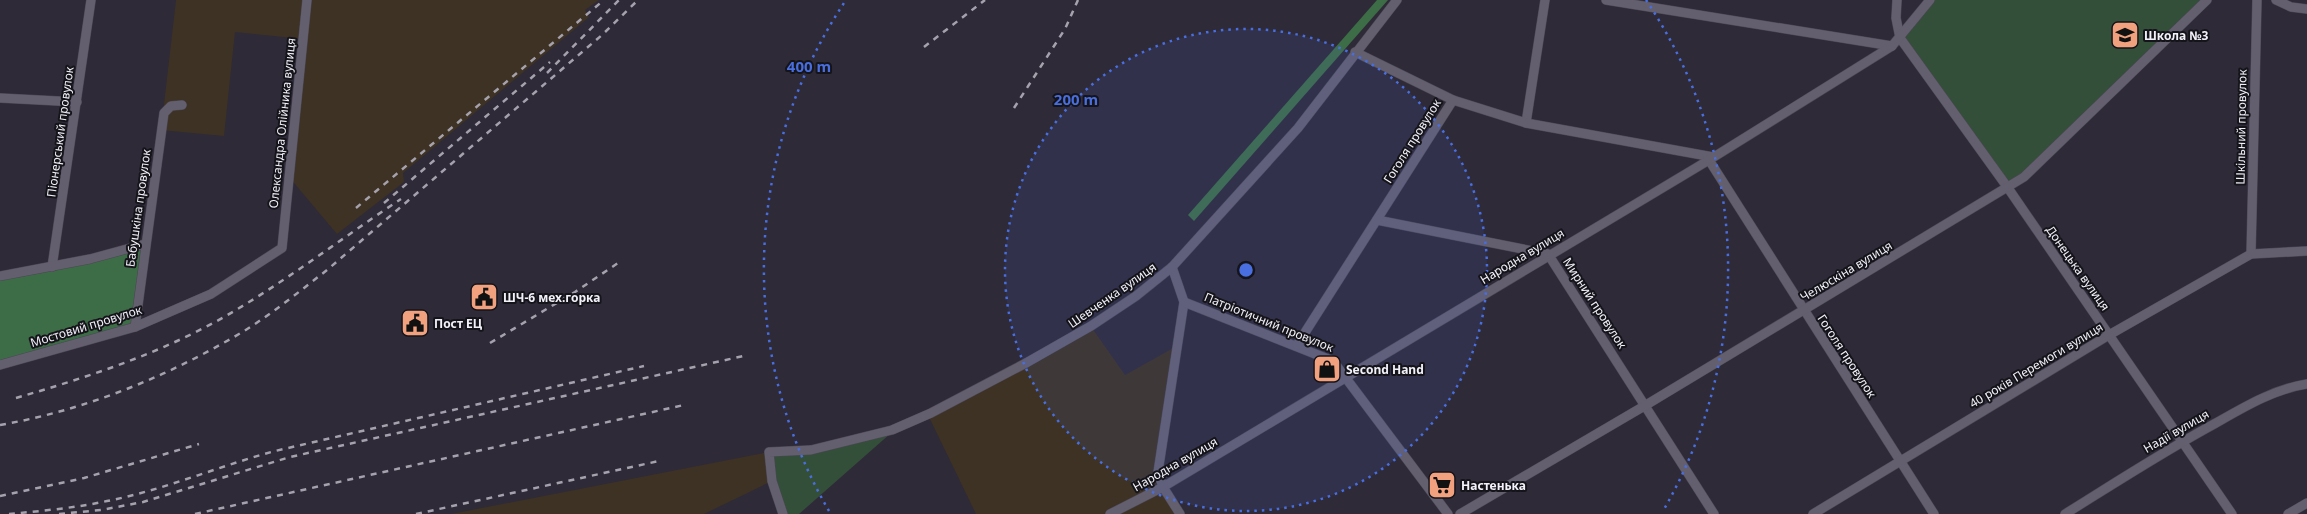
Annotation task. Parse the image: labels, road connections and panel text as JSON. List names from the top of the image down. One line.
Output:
{"streets":{"street":["Олександра Олійника вулиця","Шкільний провулок","Піонерський провулок","Гоголя провулок","Бабушкіна провулок","Народна вулиця","Донецька вулиця","Челюскіна вулиця","Шевченка вулиця","Мирний провулок","Патріотичний провулок","Мостовий провулок","40 років Перемоги вулиця","Надії вулиця"]},"crossings":[["Олександра Олійника вулиця","Мостовий провулок"],["Шкільний провулок","40 років Перемоги вулиця"],["Гоголя провулок","Народна вулиця"],["Гоголя провулок","Челюскіна вулиця"],["Гоголя провулок","Мирний провулок"],["Гоголя провулок","Патріотичний провулок"],["Гоголя провулок","40 років Перемоги вулиця"],["Бабушкіна провулок","Мостовий провулок"],["Народна вулиця","Донецька вулиця"],["Народна вулиця","Мирний провулок"],["Народна вулиця","Патріотичний провулок"],["Донецька вулиця","Челюскіна вулиця"],["Донецька вулиця","40 років Перемоги вулиця"],["Донецька вулиця","Надії вулиця"],["Челюскіна вулиця","Мирний провулок"],["Шевченка вулиця","Патріотичний провулок"]],"places":{"school or university":["Школа №3"],"public building":["ШЧ-6 мех.горка","Пост ЕЦ"],"shop":["Second Hand"],"supermarket":["Настенька"]},"rings":["400 m","200 m"]}
